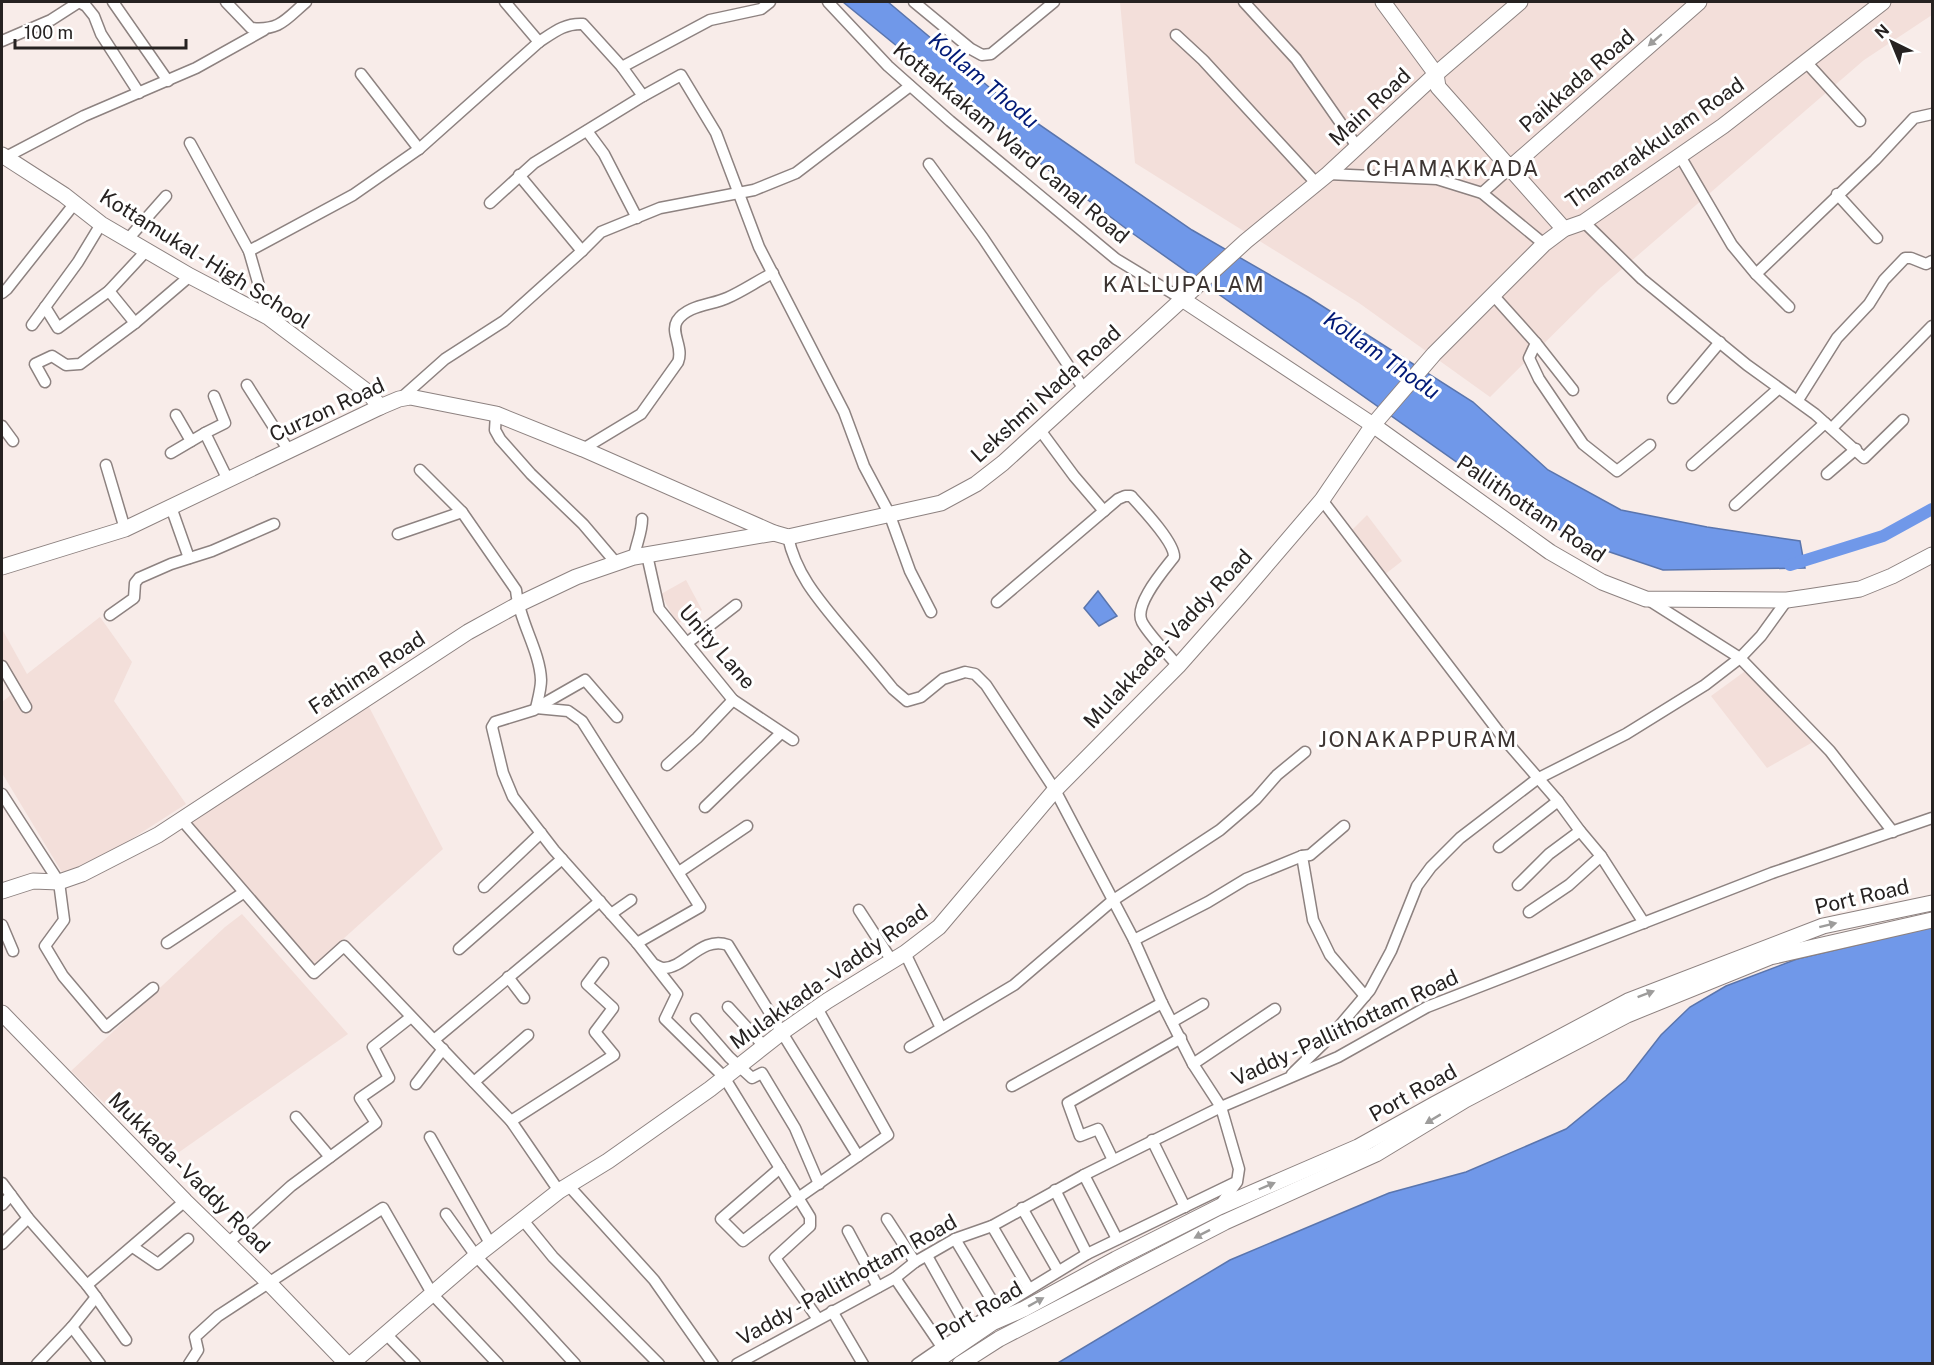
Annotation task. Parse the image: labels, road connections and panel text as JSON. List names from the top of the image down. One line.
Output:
{"streets":{"street":["Paikkada Road","Main Road","Kottakkakam Ward Canal Road","Thamarakkulam Road","Kottamukal - High School","Lekshmi Nada Road","Curzon Road","Pallithottam Road","Mulakkada - Vaddy Road","Unity Lane","Fathima Road","Port Road","Vaddy - Pallithottam Road","Mukkada - Vaddy Road"]},"crossings":[["Main Road","Kottakkakam Ward Canal Road"],["Main Road","Lekshmi Nada Road"],["Main Road","Pallithottam Road"],["Kottakkakam Ward Canal Road","Lekshmi Nada Road"],["Kottakkakam Ward Canal Road","Pallithottam Road"],["Thamarakkulam Road","Pallithottam Road"],["Thamarakkulam Road","Mulakkada - Vaddy Road"],["Kottamukal - High School","Curzon Road"],["Lekshmi Nada Road","Curzon Road"],["Lekshmi Nada Road","Pallithottam Road"],["Lekshmi Nada Road","Fathima Road"],["Curzon Road","Fathima Road"],["Pallithottam Road","Mulakkada - Vaddy Road"],["Mulakkada - Vaddy Road","Mukkada - Vaddy Road"],["Unity Lane","Fathima Road"]],"one_way":["Paikkada Road"],"districts":["CHAMAKKADA","KALLUPALAM","JONAKAPPURAM"],"water":["Kollam Thodu"],"scale_bar":"100 m","north":"top left"}
